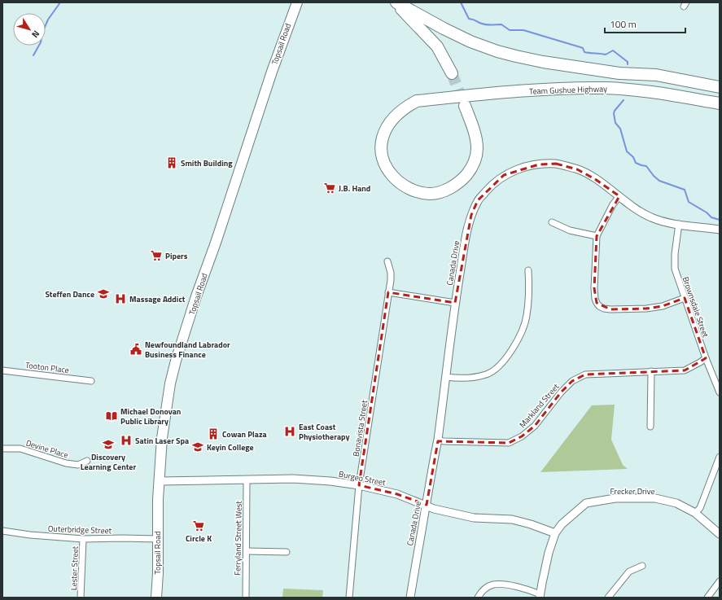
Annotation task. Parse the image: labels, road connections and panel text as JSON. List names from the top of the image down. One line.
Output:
{"streets":{"highway":["Team Gushue Highway"],"main road":["Topsail Road"],"street":["Canada Drive","Brownsdale Street","Tooton Place","Markland Street","Bonavista Street","Devine Place","Burgeo Street","Frecker Drive","Outerbridge Street","Ferryland Street West","Lester Street"]},"crossings":[["Topsail Road","Burgeo Street"],["Topsail Road","Outerbridge Street"],["Canada Drive","Brownsdale Street"],["Canada Drive","Markland Street"],["Canada Drive","Burgeo Street"],["Brownsdale Street","Markland Street"],["Bonavista Street","Burgeo Street"],["Burgeo Street","Frecker Drive"],["Burgeo Street","Ferryland Street West"],["Outerbridge Street","Lester Street"]],"places":{"building":["Smith Building","Cowan Plaza"],"supermarket":["J.B. Hand","Pipers","Circle K"],"school or university":["Steffen Dance","Discovery Learning Center","Keyin College"],"hospital":["Massage Addict","East Coast Physiotherapy","Satin Laser Spa"],"public building":["Newfoundland Labrador Business Finance"],"library":["Michael Donovan Public Library"]},"scale_bar":"100 m","north":"bottom right"}
